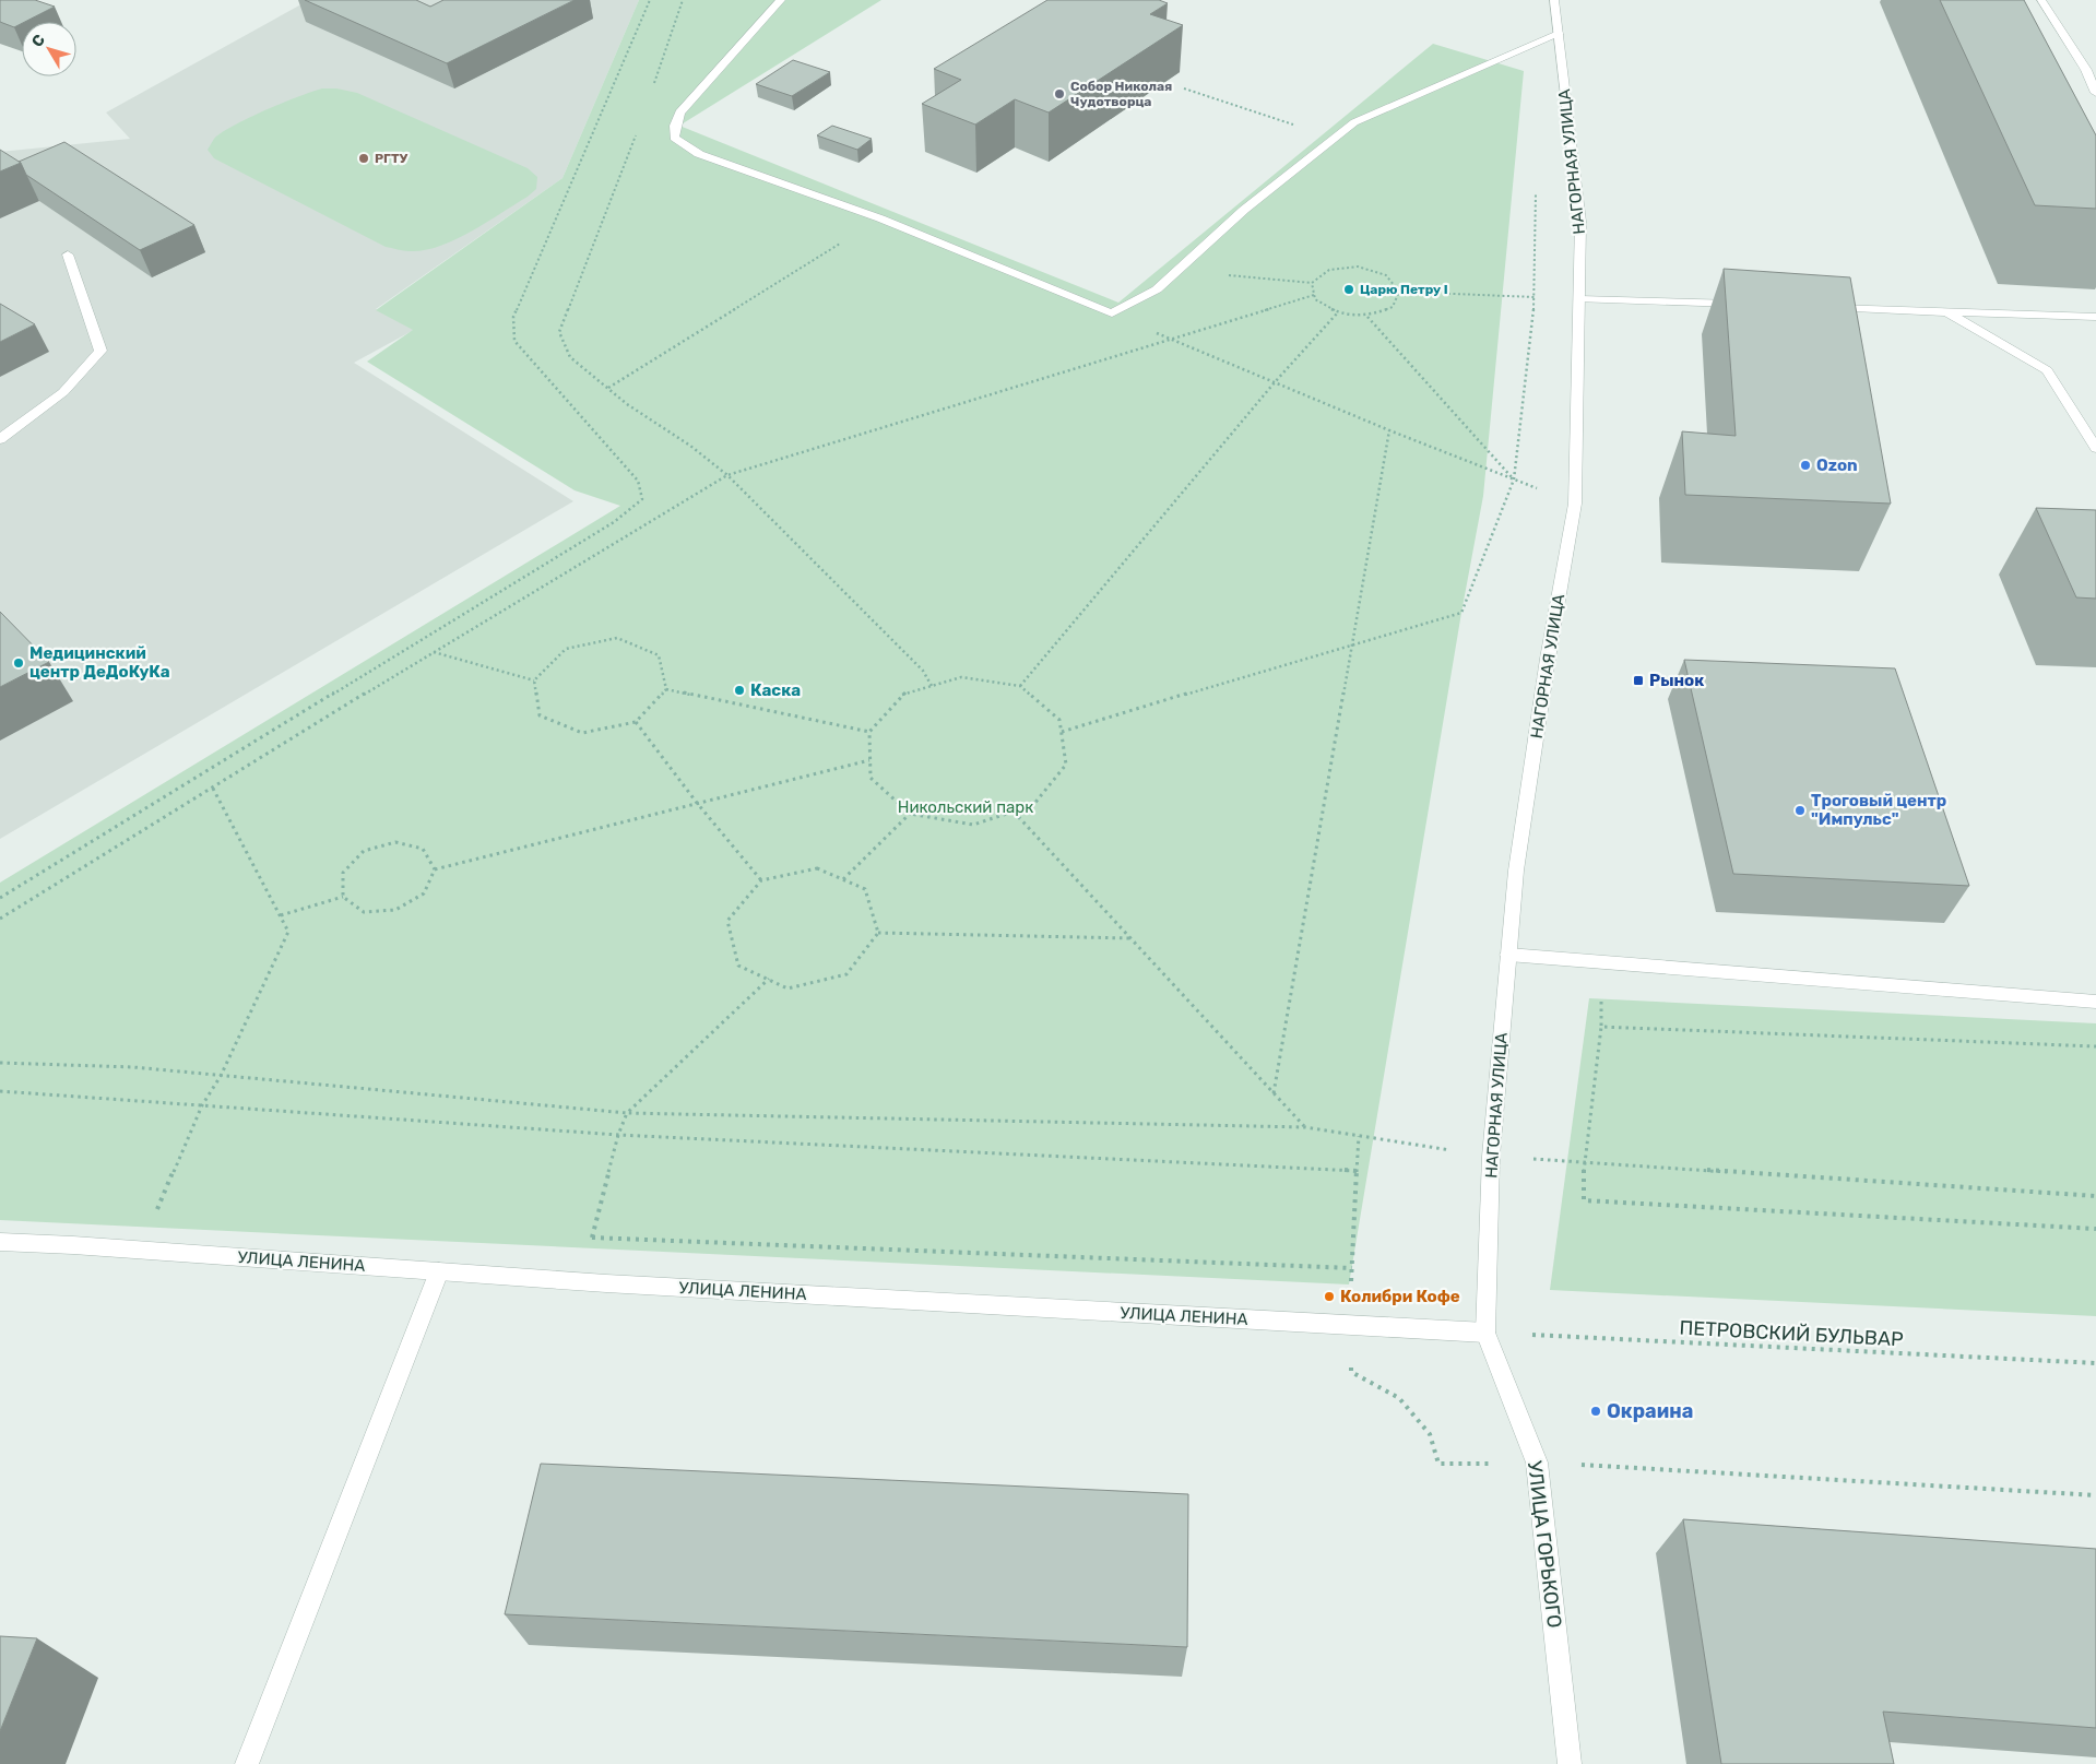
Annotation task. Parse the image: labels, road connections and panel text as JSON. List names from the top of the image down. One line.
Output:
{"streets":{"street":["НАГОРНАЯ УЛИЦА","УЛИЦА ЛЕНИНА","УЛИЦА ГОРЬКОГО"],"path":["ПЕТРОВСКИЙ БУЛЬВАР"]},"crossings":[["НАГОРНАЯ УЛИЦА","УЛИЦА ЛЕНИНА"],["НАГОРНАЯ УЛИЦА","ПЕТРОВСКИЙ БУЛЬВАР"],["НАГОРНАЯ УЛИЦА","УЛИЦА ГОРЬКОГО"],["УЛИЦА ЛЕНИНА","ПЕТРОВСКИЙ БУЛЬВАР"],["УЛИЦА ЛЕНИНА","УЛИЦА ГОРЬКОГО"],["ПЕТРОВСКИЙ БУЛЬВАР","УЛИЦА ГОРЬКОГО"]],"parks":["Никольский парк"],"places":{"other":["Собор Николая Чудотворца","РГТУ","Царю Петру I","Ozon","Медицинский центр ДеДоКуКа","Каска","Троговый центр \"Импульс\"","Колибри Кофе","Окраина"],"transit":["Рынок"]},"north":"top left"}
